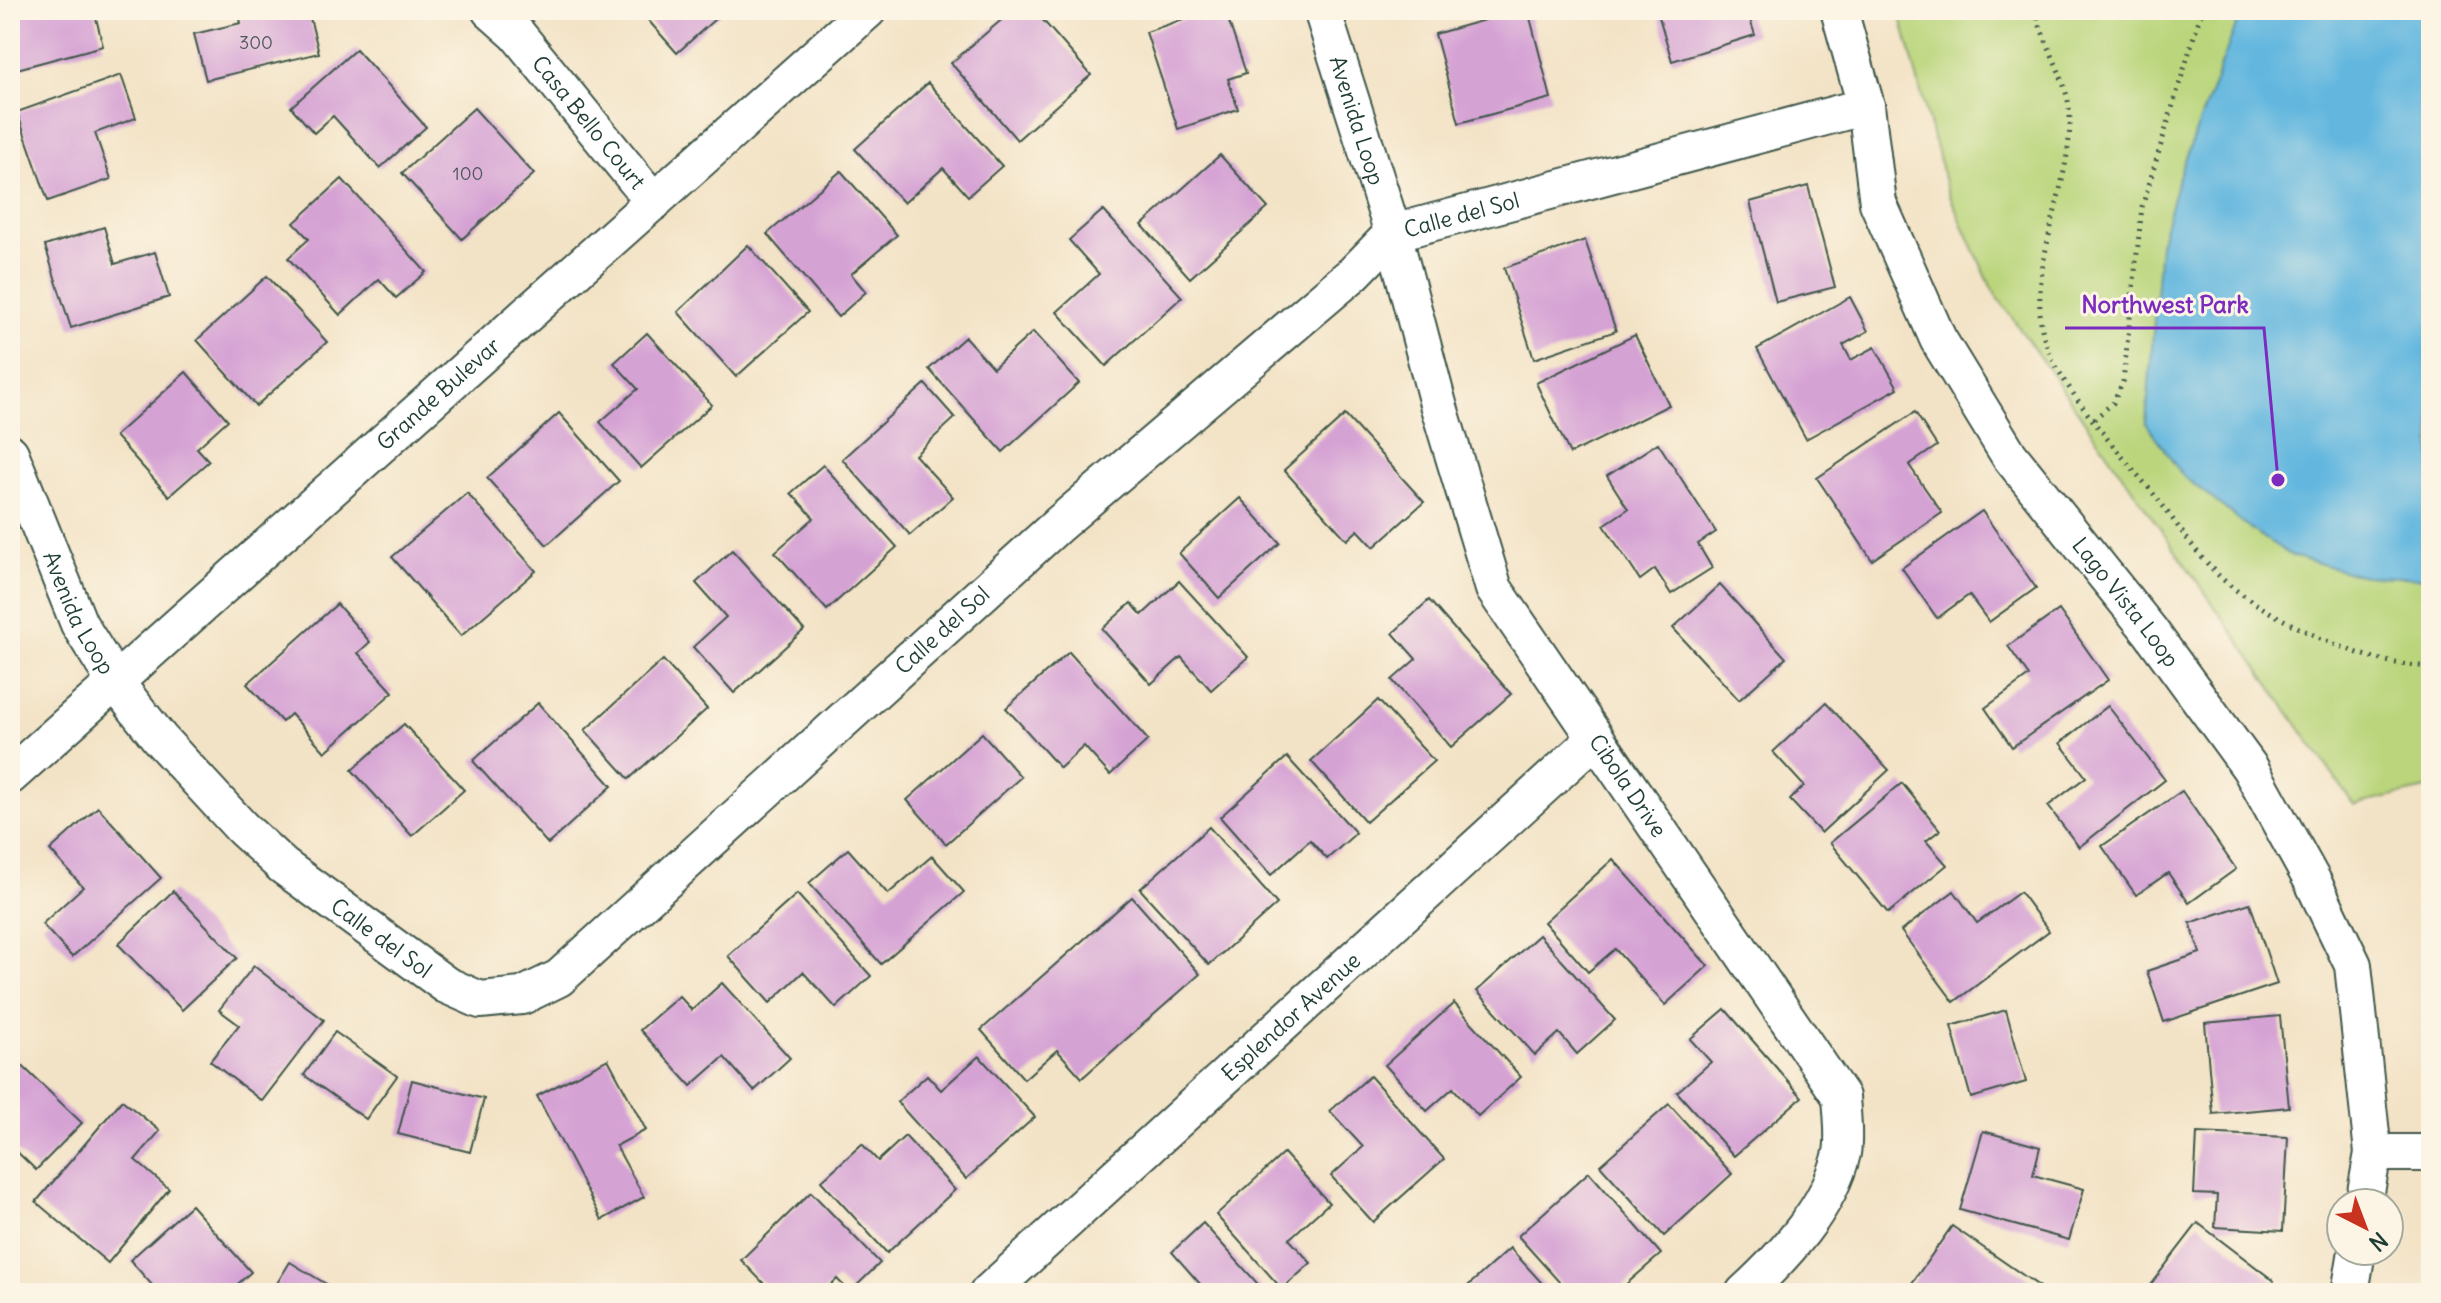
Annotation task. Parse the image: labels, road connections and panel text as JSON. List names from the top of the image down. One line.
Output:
{"streets":{"street":["Avenida Loop","Casa Bello Court","Calle del Sol","Grande Bulevar","Lago Vista Loop","Cibola Drive","Esplendor Avenue"]},"crossings":[["Avenida Loop","Calle del Sol"],["Avenida Loop","Grande Bulevar"],["Avenida Loop","Cibola Drive"],["Casa Bello Court","Grande Bulevar"],["Calle del Sol","Grande Bulevar"],["Calle del Sol","Lago Vista Loop"],["Calle del Sol","Cibola Drive"],["Cibola Drive","Esplendor Avenue"]],"places":["Northwest Park"],"house_numbers":["300","100"],"north":"bottom right"}
